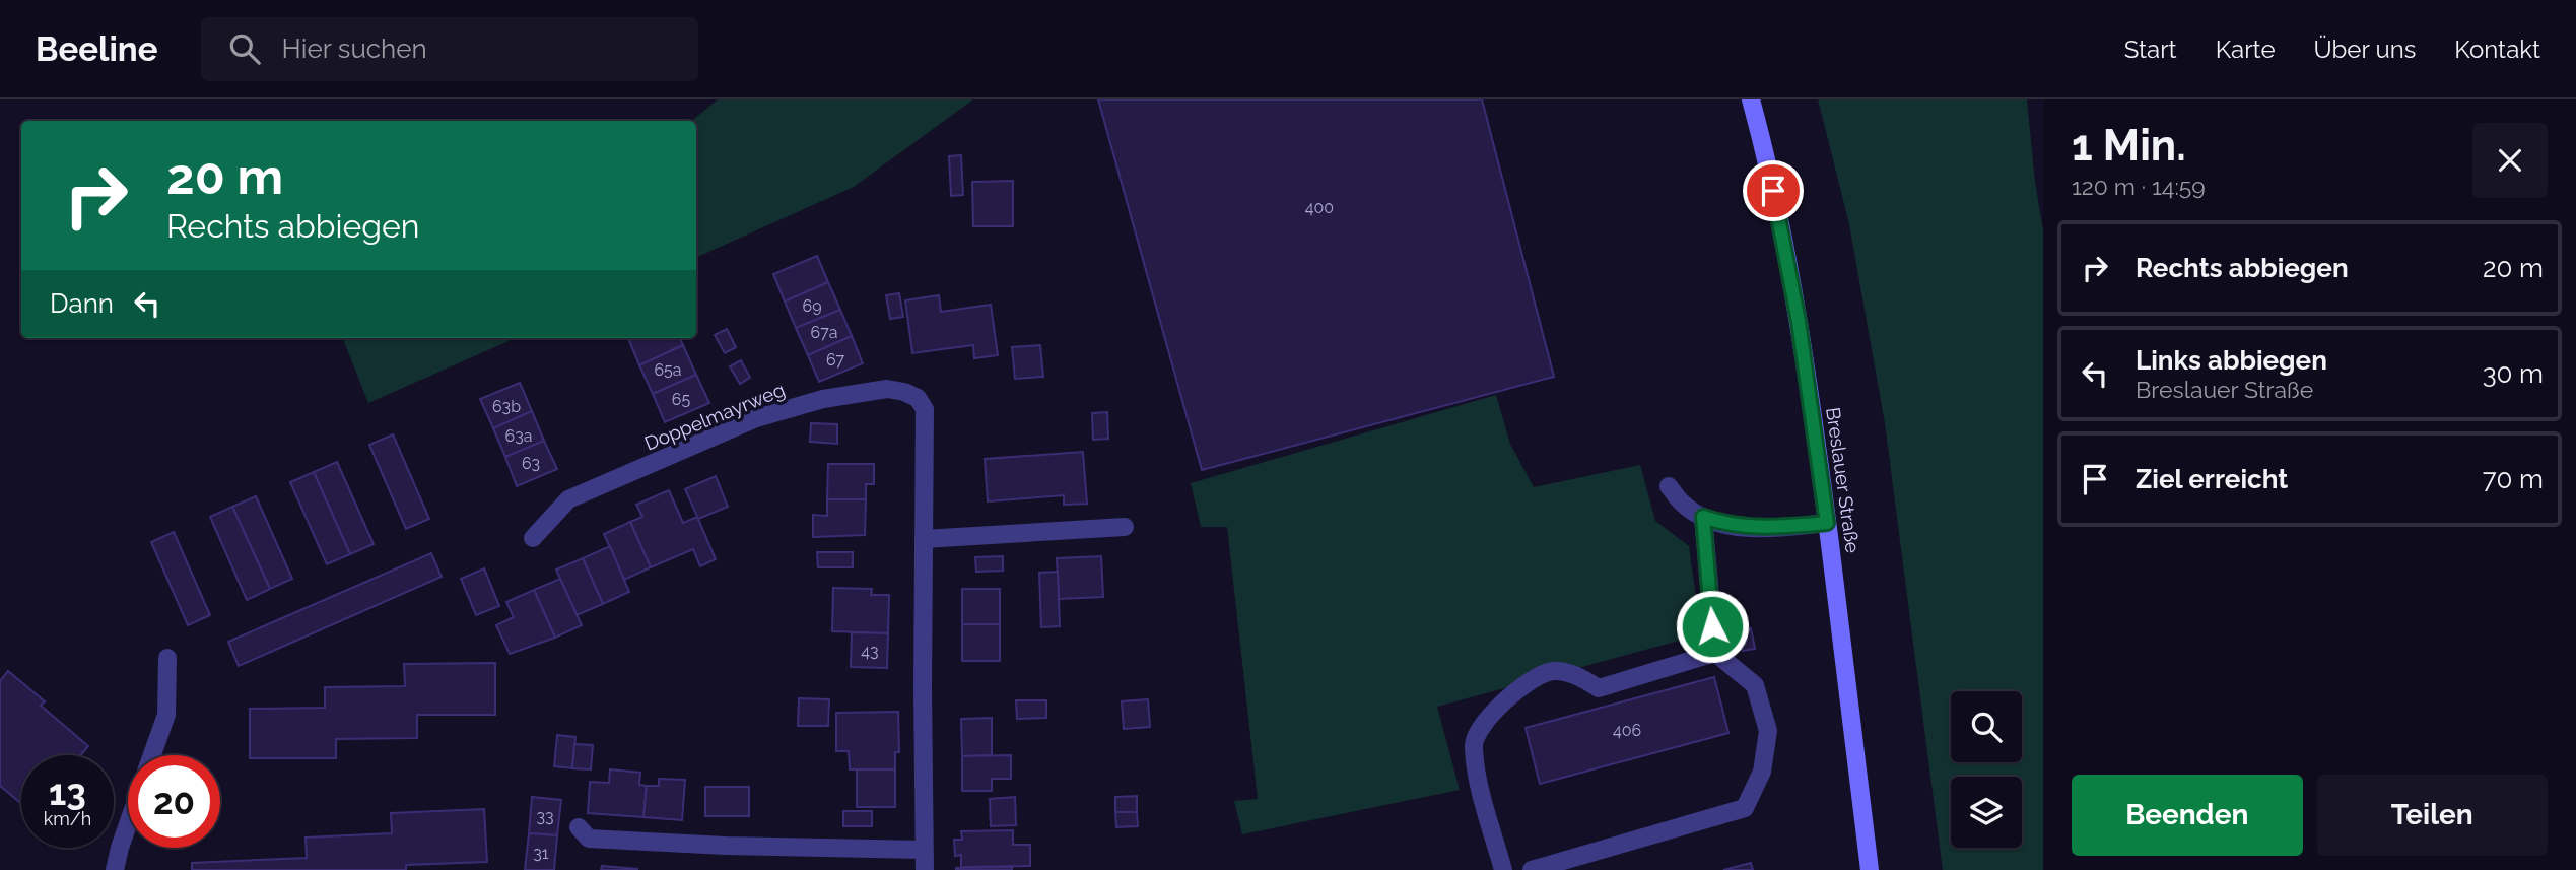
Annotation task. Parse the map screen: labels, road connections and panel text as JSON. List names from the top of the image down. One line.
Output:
{"streets":{"main road":["Breslauer Straße"],"street":["Doppelmayrweg"]},"house_numbers":["400","69","67a","67","65a","65","63b","63a","63","43","406","33","31"],"page":{"header":"Beeline","search":"Hier suchen","nav":["Start","Karte","Über uns","Kontakt"],"heading":["1 Min.","120 m · 14:59"],"turn":["20 m","Rechts abbiegen"],"list":[{"name":"Rechts abbiegen","value":"20 m"},{"name":"Links abbiegen","note":"Breslauer Straße","value":"30 m"},{"name":"Ziel erreicht","value":"70 m"}],"then":"Dann","speed":"13 km/h","limit":"20","buttons":["Beenden","Teilen"]}}
